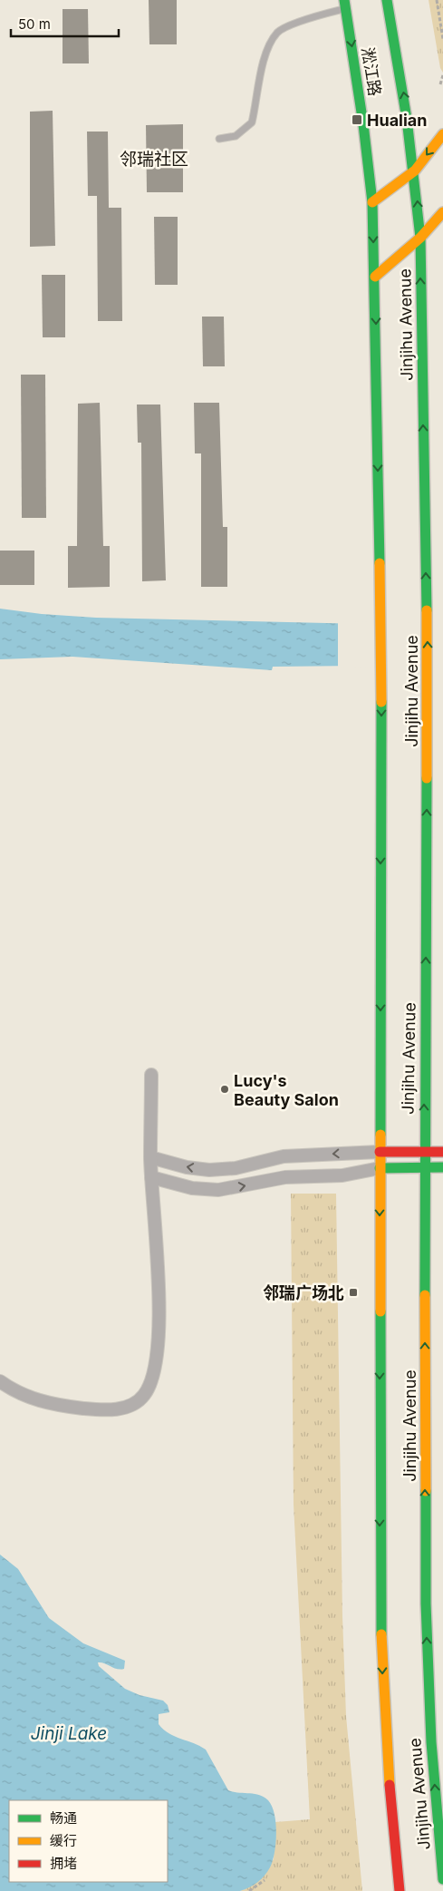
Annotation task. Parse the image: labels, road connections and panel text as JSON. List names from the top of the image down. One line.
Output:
{"streets":{"main road":["淞江路","Jinjihu Avenue"]},"crossings":[["淞江路","Jinjihu Avenue"]],"districts":["邻瑞社区"],"water":["Jinji Lake"],"places":{"transit":["Hualian","邻瑞广场北"],"other":["Lucy's Beauty Salon"]},"legend":["畅通","缓行","拥堵"],"scale_bar":"50 m"}
